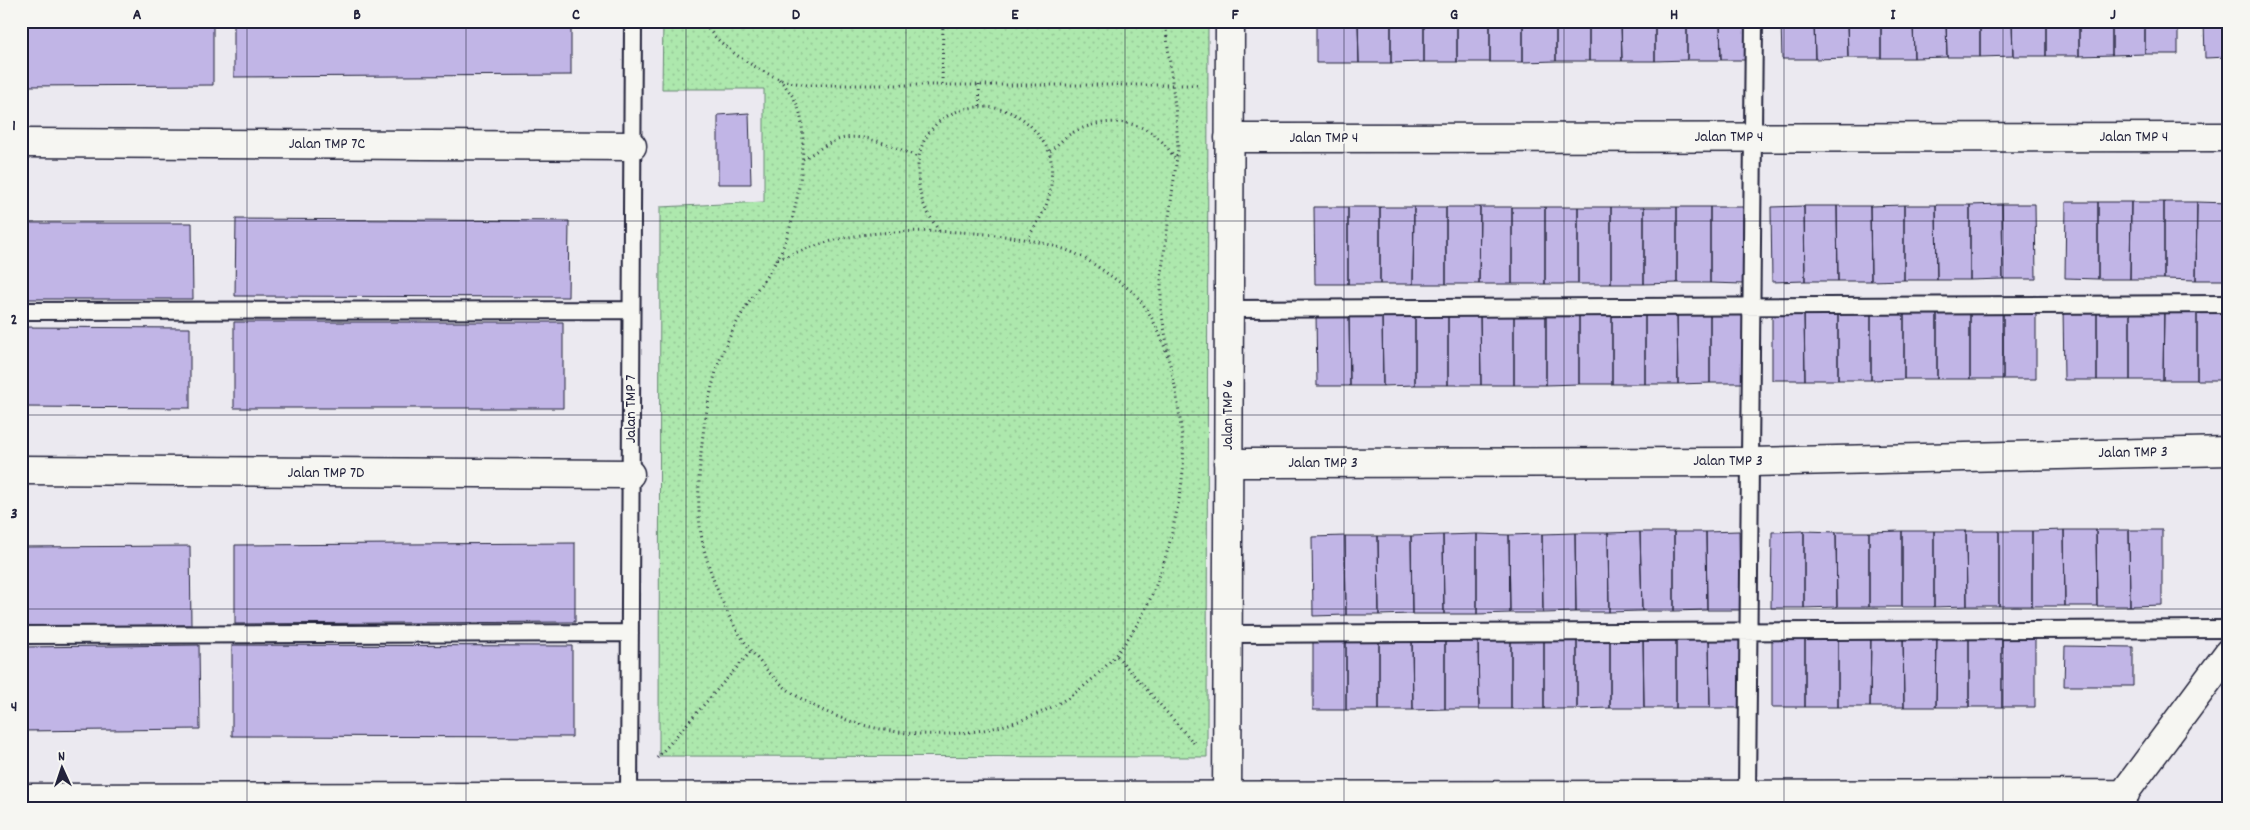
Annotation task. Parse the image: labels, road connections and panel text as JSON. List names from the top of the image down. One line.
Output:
{"streets":{"street":["Jalan TMP 4","Jalan TMP 7C","Jalan TMP 6","Jalan TMP 3","Jalan TMP 7D"],"lane":["Jalan TMP 7"]},"crossings":[["Jalan TMP 4","Jalan TMP 6"],["Jalan TMP 7C","Jalan TMP 7"],["Jalan TMP 7","Jalan TMP 7D"],["Jalan TMP 6","Jalan TMP 3"]],"north":"top","grid":{"columns":["A","B","C","D","E","F","G","H","I","J"],"rows":["1","2","3","4"]}}
